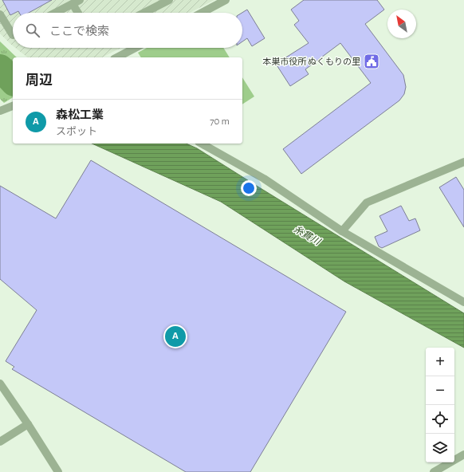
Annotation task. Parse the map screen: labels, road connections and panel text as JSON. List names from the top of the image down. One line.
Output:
{"water":["糸貫川"],"places":{"public building":["本巣市役所 ぬくもりの里"]},"north":"top left","page":{"search":"ここで検索","heading":"周辺","list":[{"mark":"A","name":"森松工業","note":"スポット","value":"70 m"}],"pins":"A","map_buttons":["+","−"]}}
